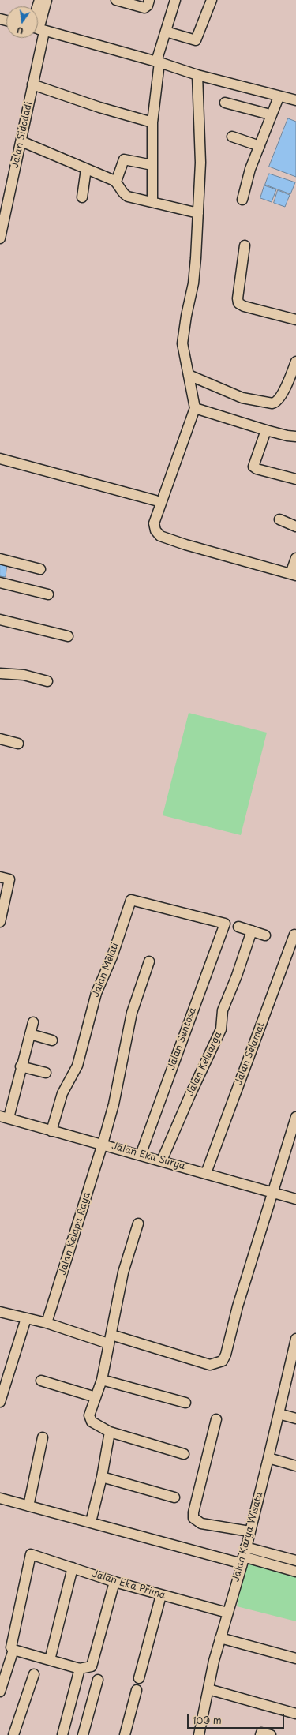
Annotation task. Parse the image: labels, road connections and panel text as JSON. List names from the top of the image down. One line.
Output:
{"streets":{"street":["Jalan Sidodadi","Jalan Melati","Jalan Sentosa","Jalan Selamat","Jalan Keluarga","Jalan Eka Surya","Jalan Kelapa Raya","Jalan Karya Wisata","Jalan Eka Prima"]},"crossings":[["Jalan Melati","Jalan Sentosa"],["Jalan Melati","Jalan Eka Surya"],["Jalan Sentosa","Jalan Eka Surya"],["Jalan Selamat","Jalan Eka Surya"],["Jalan Keluarga","Jalan Eka Surya"],["Jalan Eka Surya","Jalan Kelapa Raya"],["Jalan Karya Wisata","Jalan Eka Prima"]],"scale_bar":"100 m","north":"bottom"}
